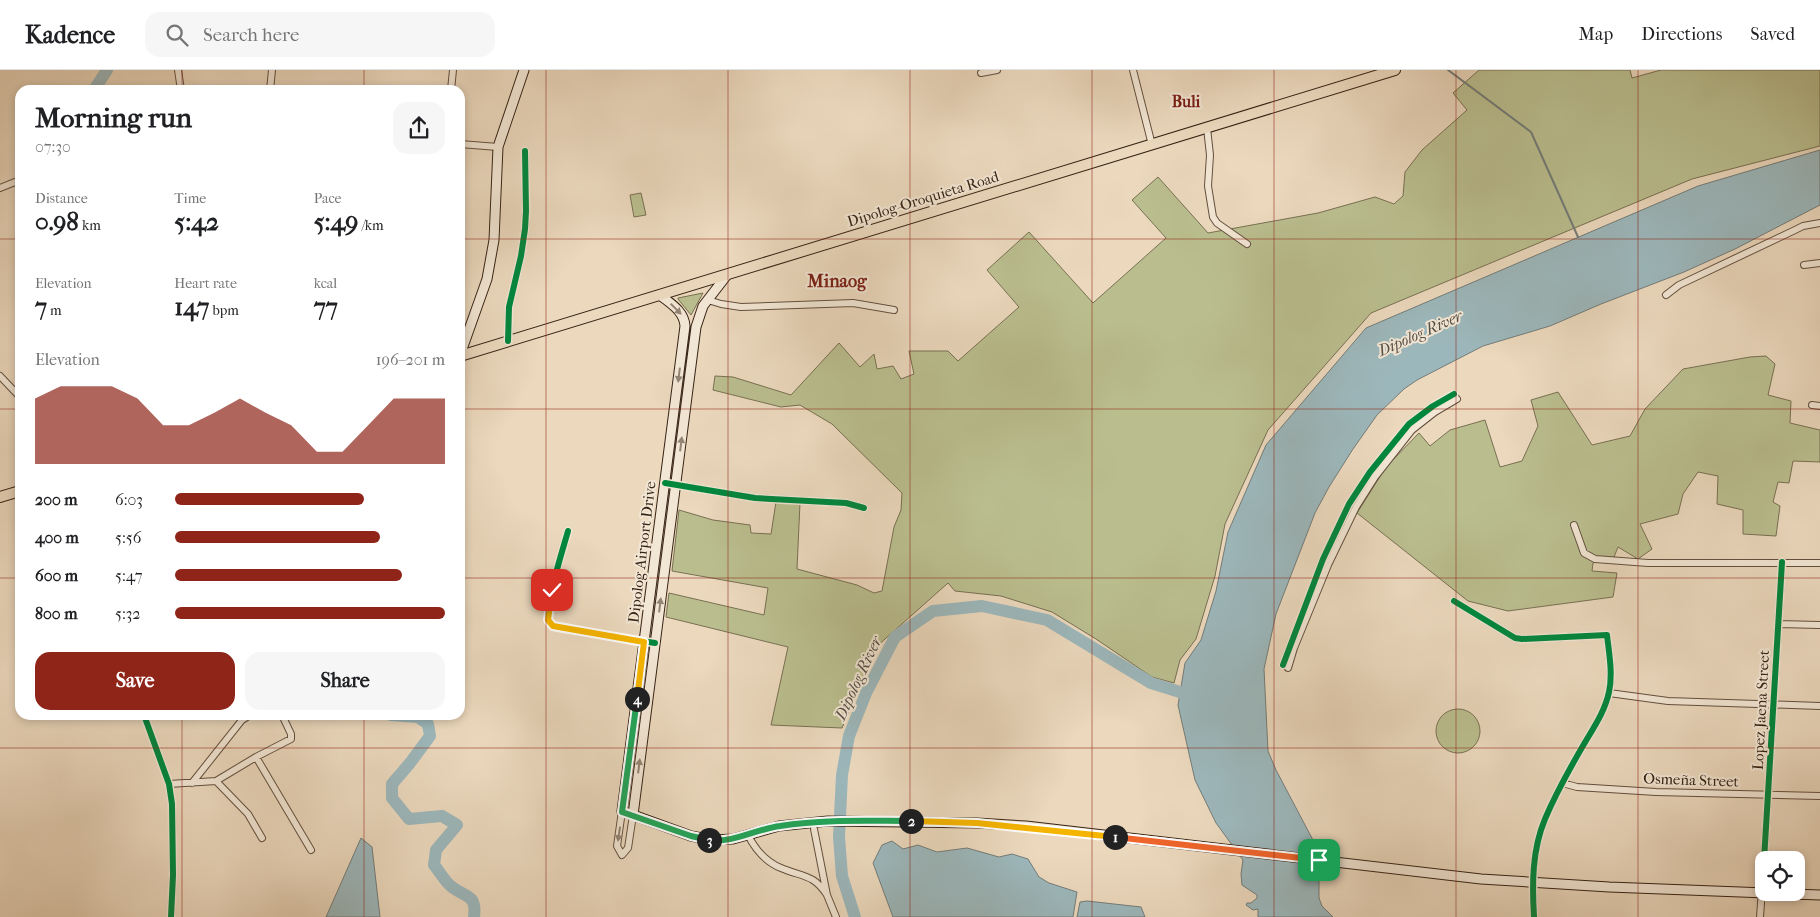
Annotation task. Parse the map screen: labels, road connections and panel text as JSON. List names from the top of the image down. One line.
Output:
{"streets":{"highway":["Dipolog-Oroquieta Road"],"main road":["Dipolog Airport Drive"],"street":["Lopez Jaena Street","Osmeña Street"]},"crossings":[["Dipolog-Oroquieta Road","Dipolog Airport Drive"],["Lopez Jaena Street","Osmeña Street"]],"districts":["Buli","Minaog"],"water":["Dipolog River"],"page":{"header":"Kadence","search":"Search here","nav":["Map","Directions","Saved"],"heading":["Morning run","07:30"],"stats":[["Distance","0.98 km"],["Time","5:42"],["Pace","5:49 /km"],["Elevation","7 m"],["Heart rate","147 bpm"],["kcal","77"]],"chart":["Elevation","196–201 m"],"list":[{"name":"200 m","note":"6:03"},{"name":"400 m","note":"5:56"},{"name":"600 m","note":"5:47"},{"name":"800 m","note":"5:32"}],"buttons":["Save","Share"],"pins":["4","2","1","3"]}}
